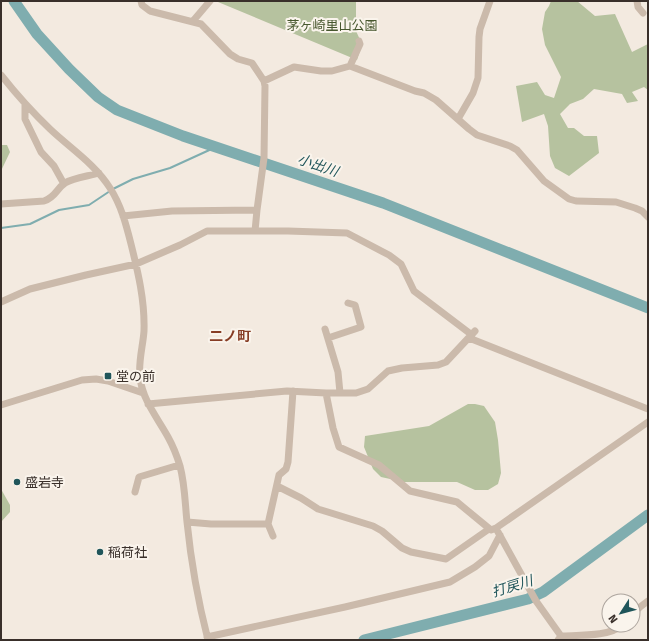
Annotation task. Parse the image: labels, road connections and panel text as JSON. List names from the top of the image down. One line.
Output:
{"districts":["二ノ町"],"water":["小出川","打戻川"],"parks":["茅ヶ崎里山公園"],"places":{"transit":["堂の前"],"other":["盛岩寺","稲荷社"]},"north":"bottom left"}
